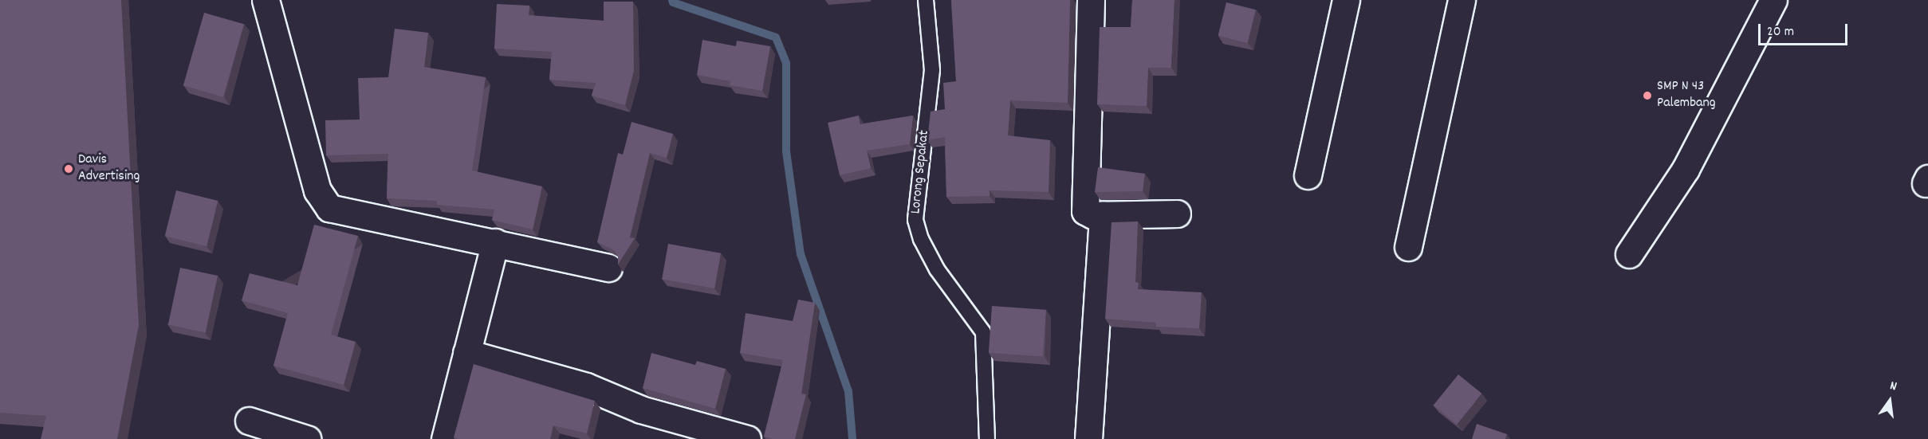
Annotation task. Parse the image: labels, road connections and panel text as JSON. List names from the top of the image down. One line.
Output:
{"streets":{"lane":["Lorong Sepakat"]},"places":["SMP N 43 Palembang","Davis Advertising"],"scale_bar":"20 m","north":"top"}
